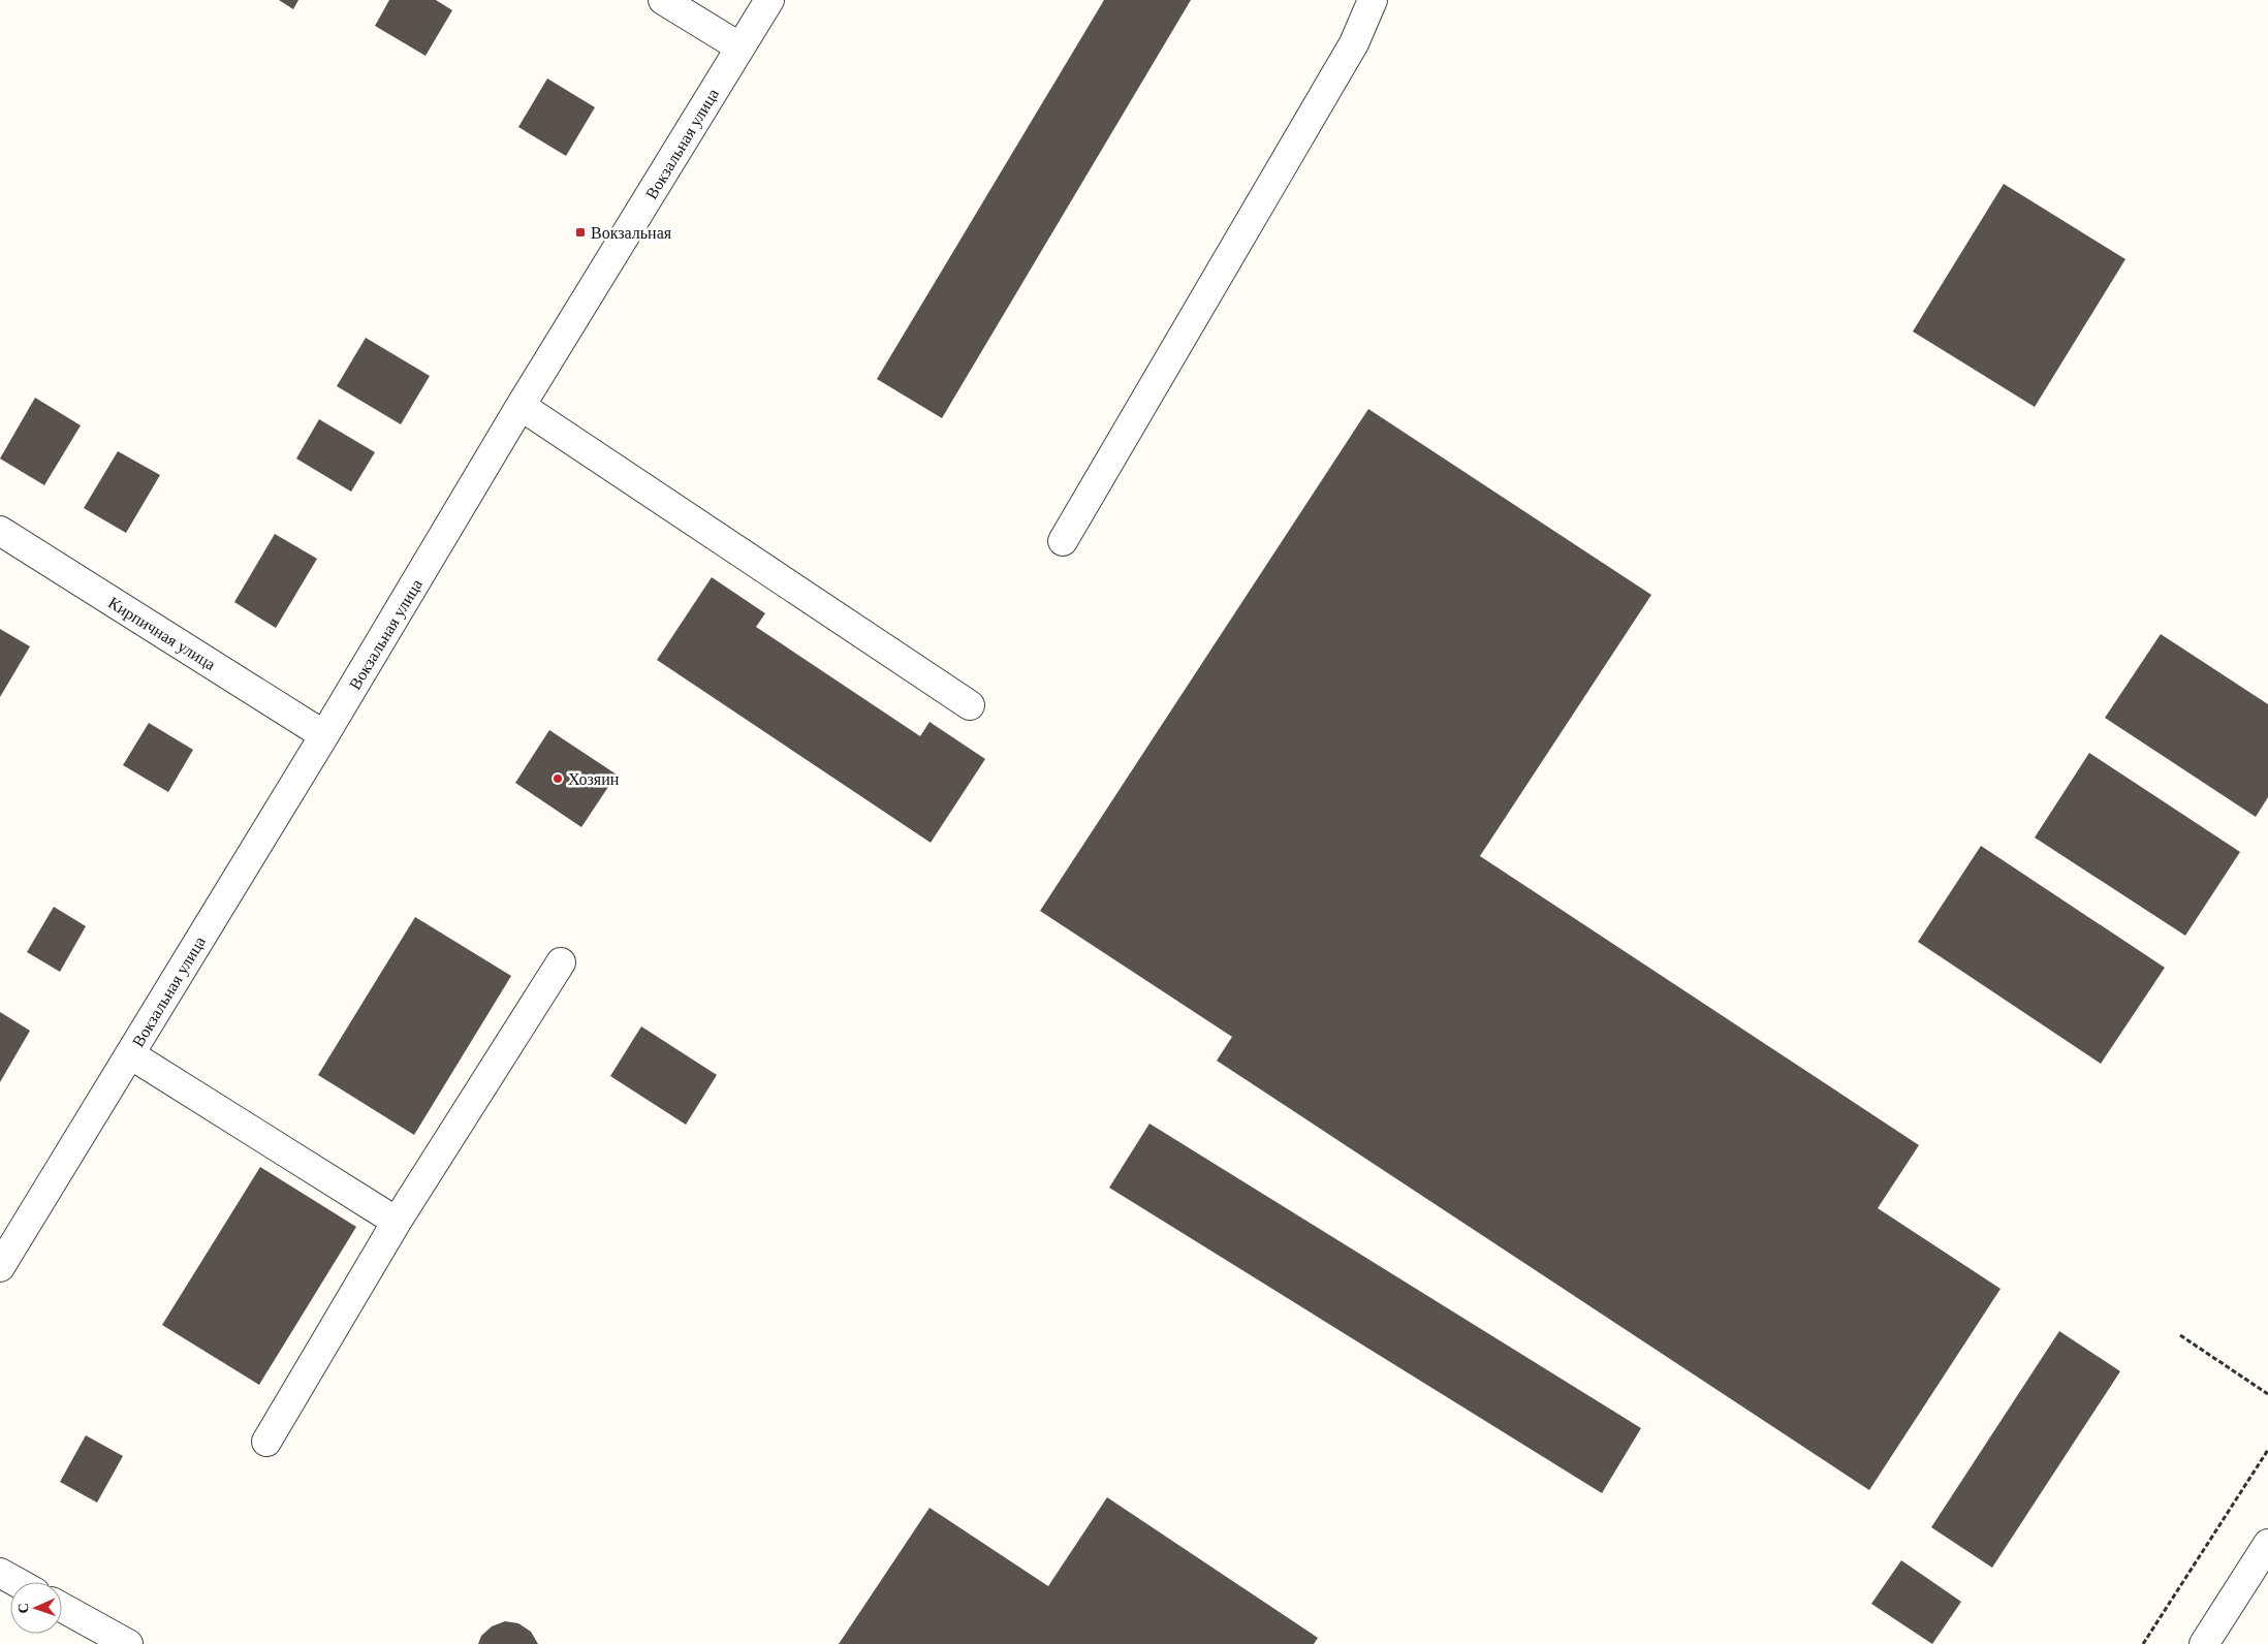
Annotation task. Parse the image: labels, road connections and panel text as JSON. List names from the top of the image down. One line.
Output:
{"streets":{"street":["Вокзальная улица","Кирпичная улица"]},"crossings":[["Вокзальная улица","Кирпичная улица"]],"places":{"transit":["Вокзальная"],"other":["Хозяин"]},"north":"left"}
